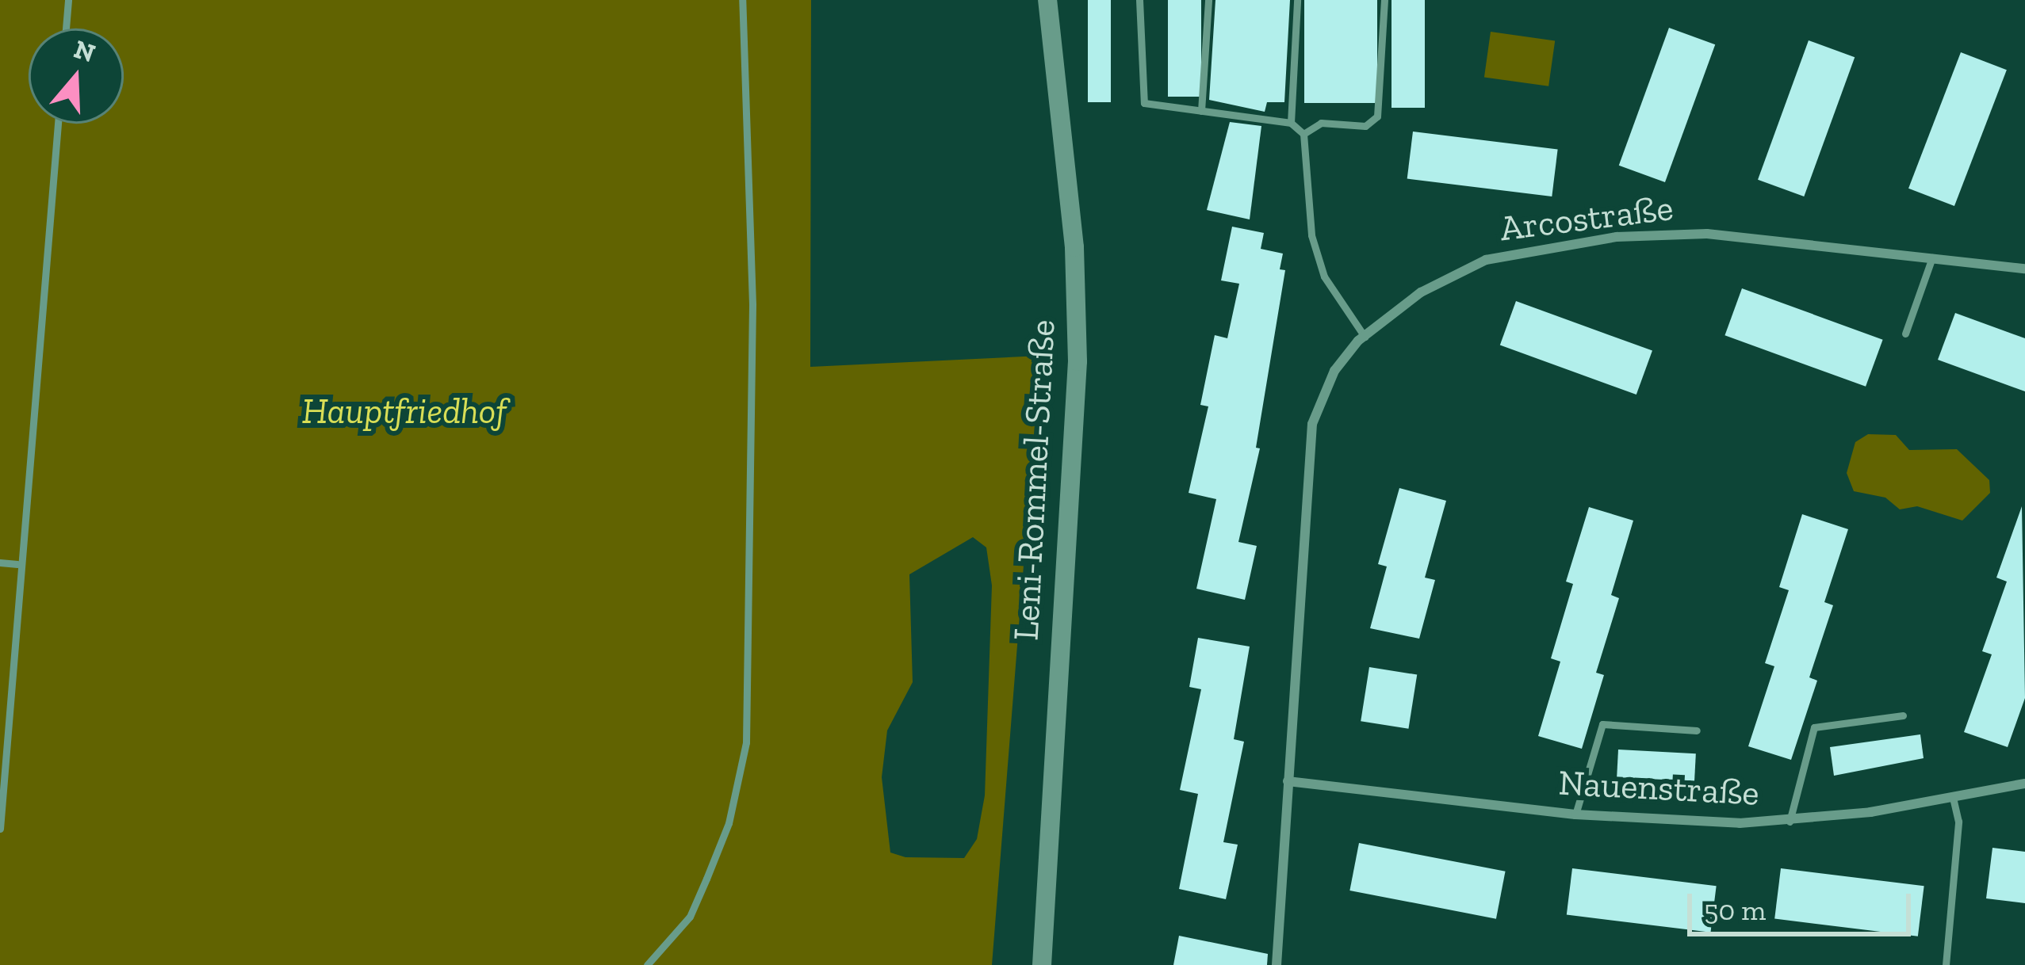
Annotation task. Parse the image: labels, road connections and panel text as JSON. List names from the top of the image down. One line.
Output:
{"streets":{"main road":["Leni-Rommel-Straße"],"street":["Arcostraße","Nauenstraße"]},"crossings":[["Arcostraße","Nauenstraße"]],"parks":["Hauptfriedhof"],"scale_bar":"50 m","north":"top"}
